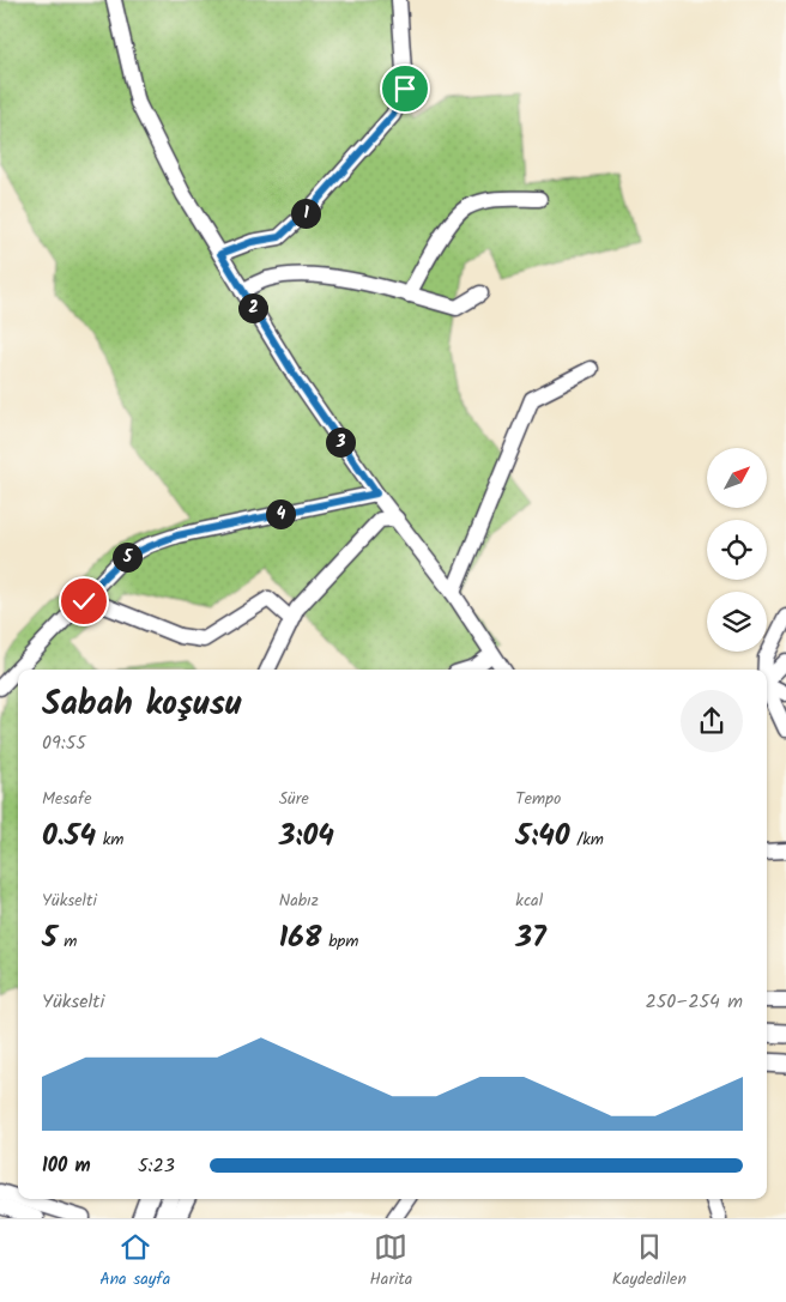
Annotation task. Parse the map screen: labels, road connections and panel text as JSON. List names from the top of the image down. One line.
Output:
{"north":"top right","page":{"pins":["1","2","3","4","5"],"heading":["Sabah koşusu","09:55"],"stats":[["Mesafe","0.54 km"],["Süre","3:04"],["Tempo","5:40 /km"],["Yükselti","5 m"],["Nabız","168 bpm"],["kcal","37"]],"chart":["Yükselti","250–254 m"],"list":[{"name":"100 m","note":"5:23"}],"tabs":["Ana sayfa","Harita","Kaydedilen"]}}
